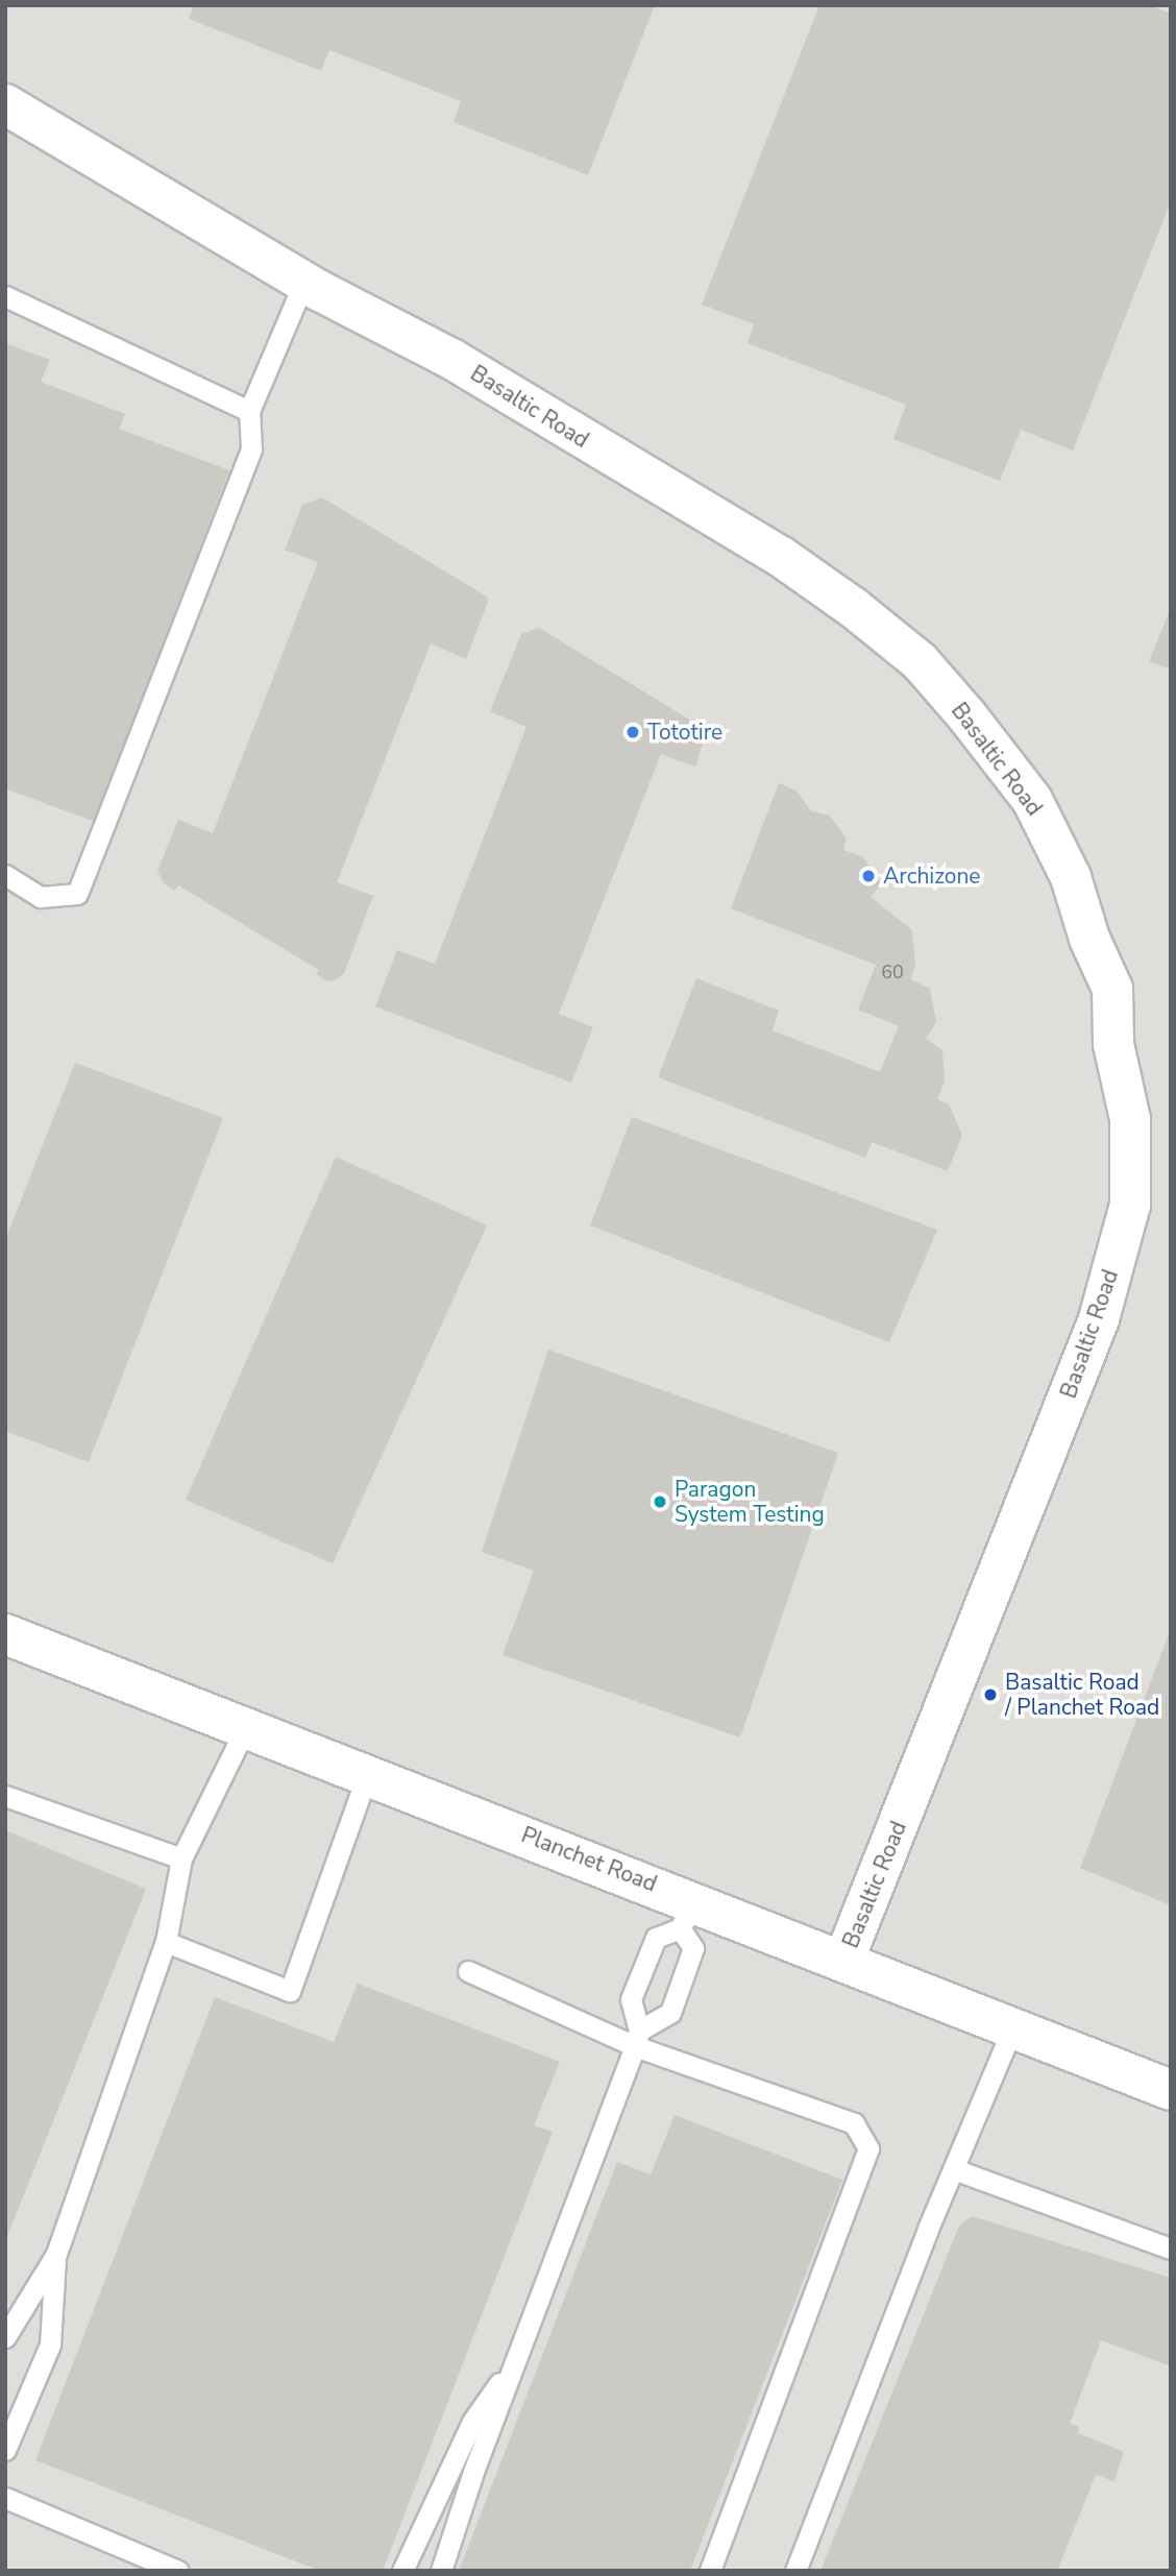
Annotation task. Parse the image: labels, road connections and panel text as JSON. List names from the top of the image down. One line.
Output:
{"streets":{"street":["Basaltic Road","Planchet Road"]},"crossings":[["Basaltic Road","Planchet Road"]],"places":["Tototire","Archizone","Paragon System Testing","Basaltic Road / Planchet Road"],"house_numbers":["60"]}
